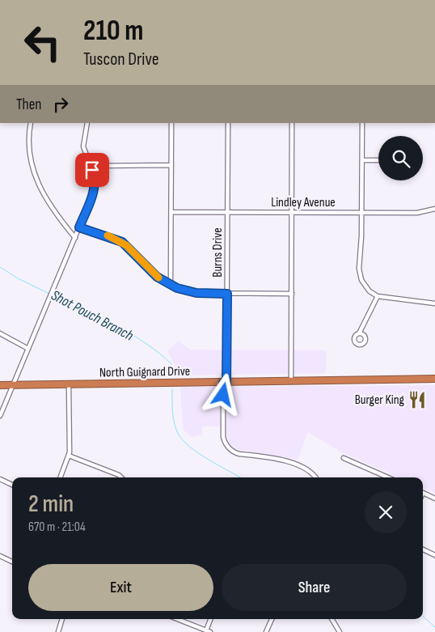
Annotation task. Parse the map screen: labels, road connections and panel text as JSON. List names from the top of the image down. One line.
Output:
{"streets":{"highway":["North Guignard Drive"],"street":["Lindley Avenue","Burns Drive"]},"crossings":[["Lindley Avenue","Burns Drive"],["Burns Drive","North Guignard Drive"]],"water":["Shot Pouch Branch"],"places":{"restaurant":["Burger King"]},"page":{"turn":["210 m","Tuscon Drive"],"then":"Then","heading":["2 min","670 m · 21:04"],"buttons":["Exit","Share"]}}
